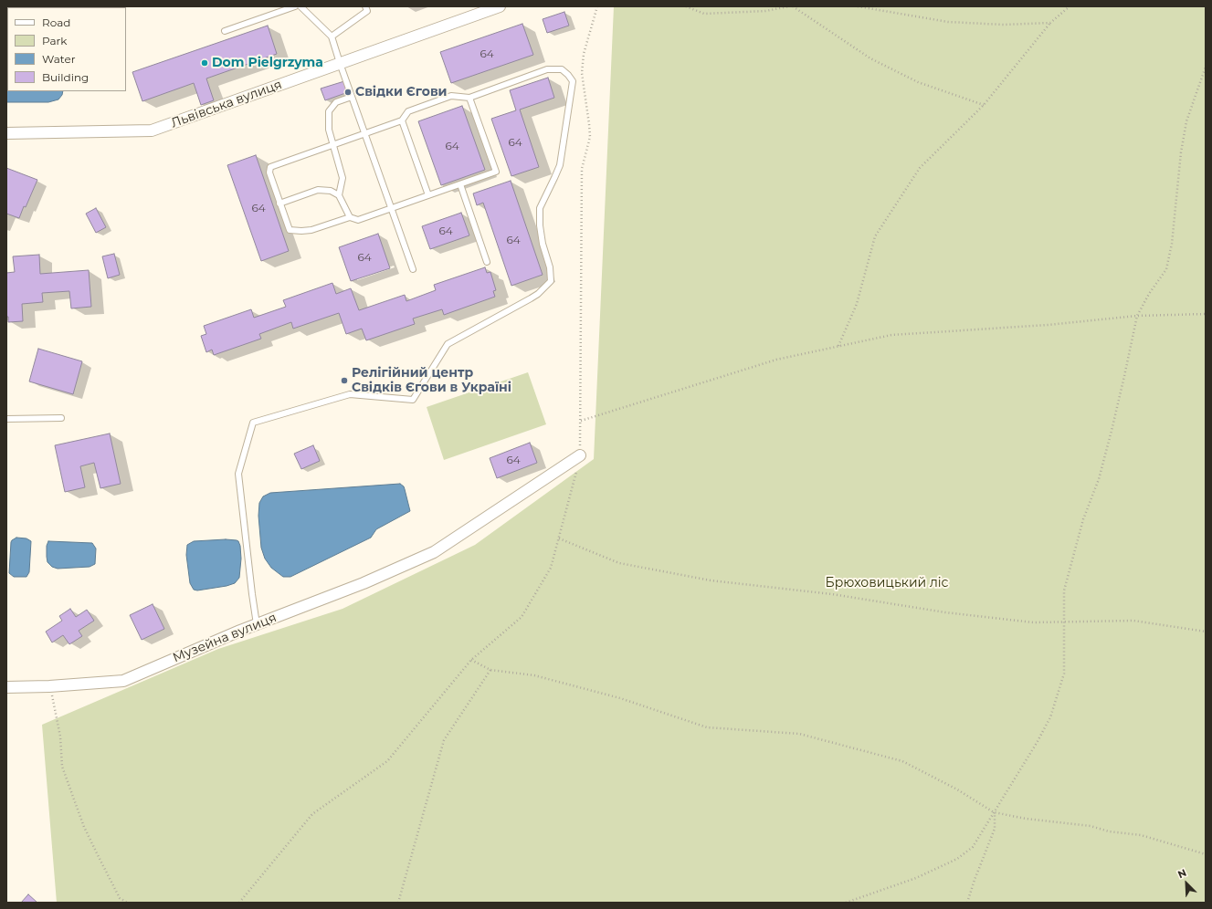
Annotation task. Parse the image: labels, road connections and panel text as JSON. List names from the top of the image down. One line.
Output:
{"streets":{"street":["Львівська вулиця","Музейна вулиця"]},"parks":["Брюховицький ліс"],"places":["Dom Pielgrzyma","Свідки Єгови","Релігійний центр Свідків Єгови в Україні"],"house_numbers":["64","64","64","64","64","64","64","64"],"legend":["Road","Park","Water","Building"],"north":"top left"}
